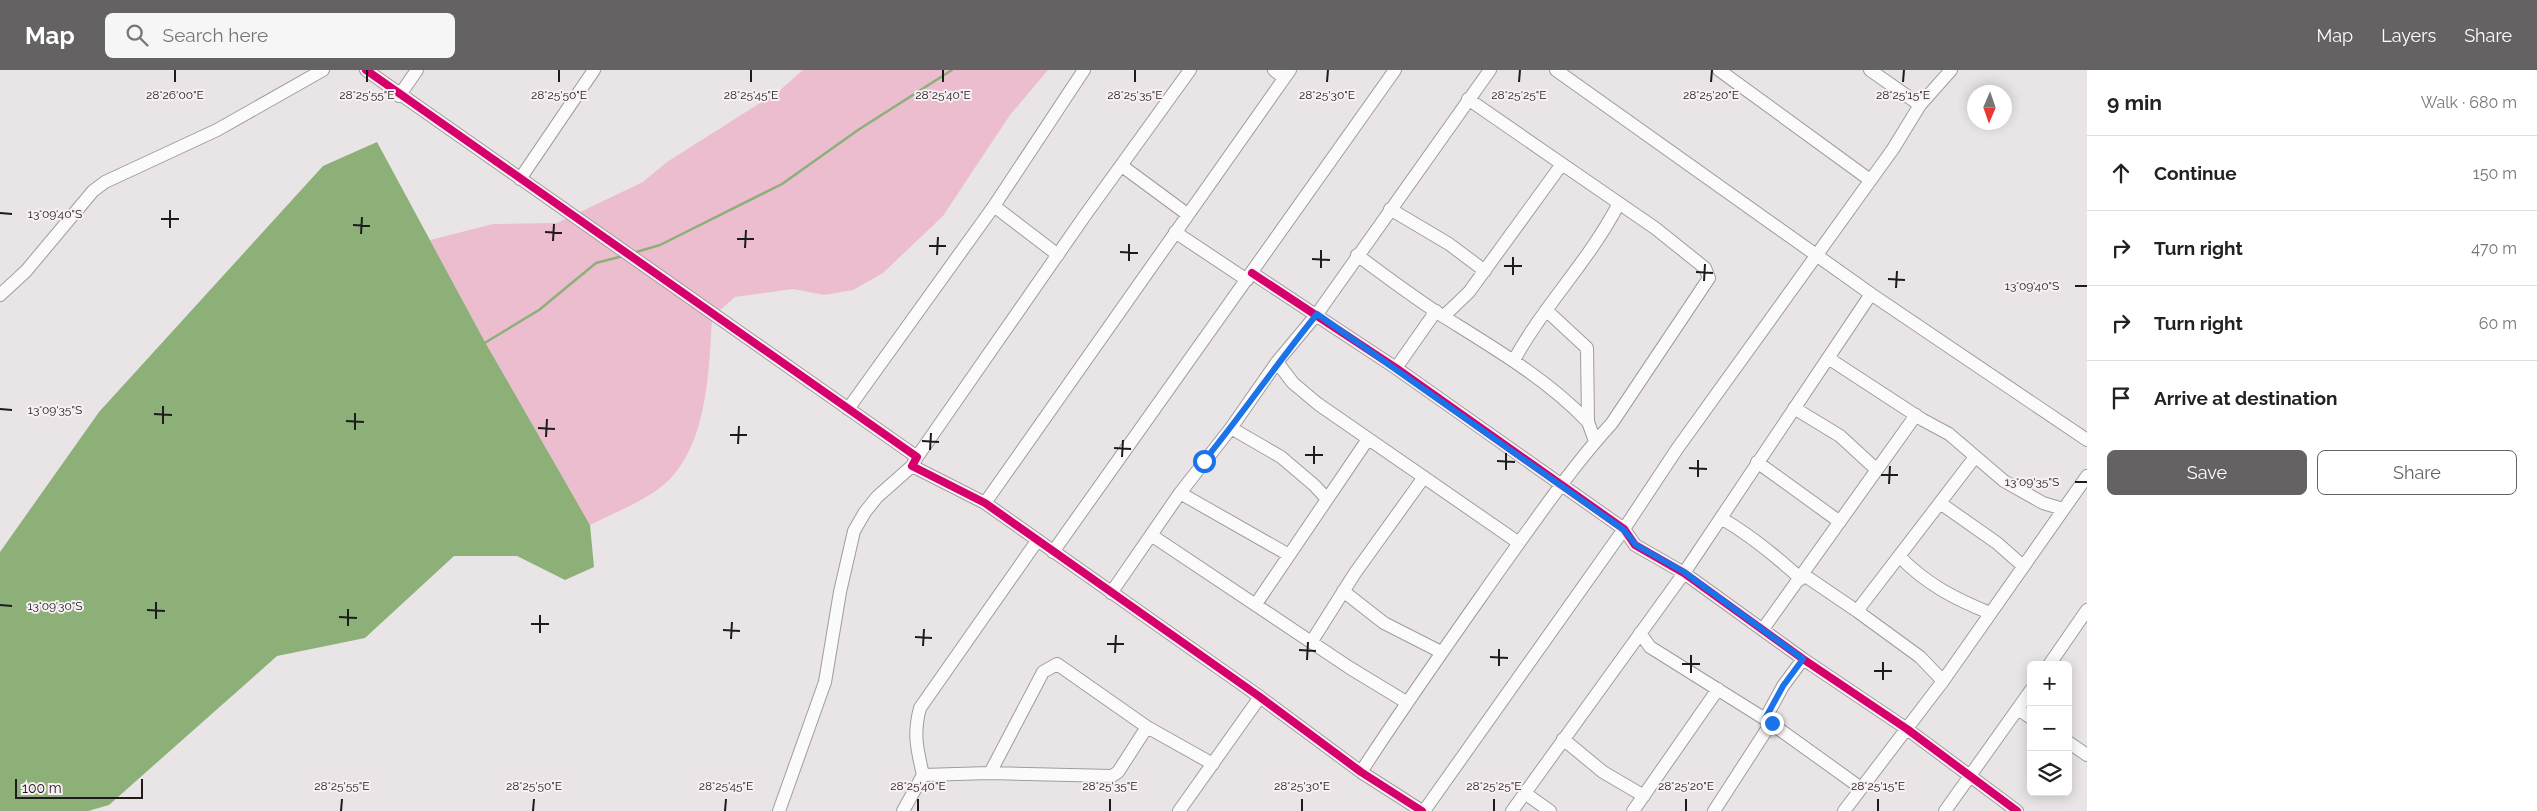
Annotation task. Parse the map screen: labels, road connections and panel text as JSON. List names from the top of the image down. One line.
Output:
{"scale_bar":"100 m","north":"bottom","page":{"header":"Map","search":"Search here","nav":["Map","Layers","Share"],"heading":["9 min","Walk · 680 m"],"list":[["Continue","150 m"],["Turn right","470 m"],["Turn right","60 m"],"Arrive at destination"],"buttons":["Save","Share"],"map_buttons":["+","−"],"scale":"100 m"},"coordinates":["28°26'00\"E","28°25'55\"E","28°25'50\"E","28°25'45\"E","28°25'40\"E","28°25'35\"E","28°25'30\"E","28°25'25\"E","28°25'20\"E","28°25'15\"E","13°09'40\"S","13°09'35\"S","13°09'30\"S"]}
